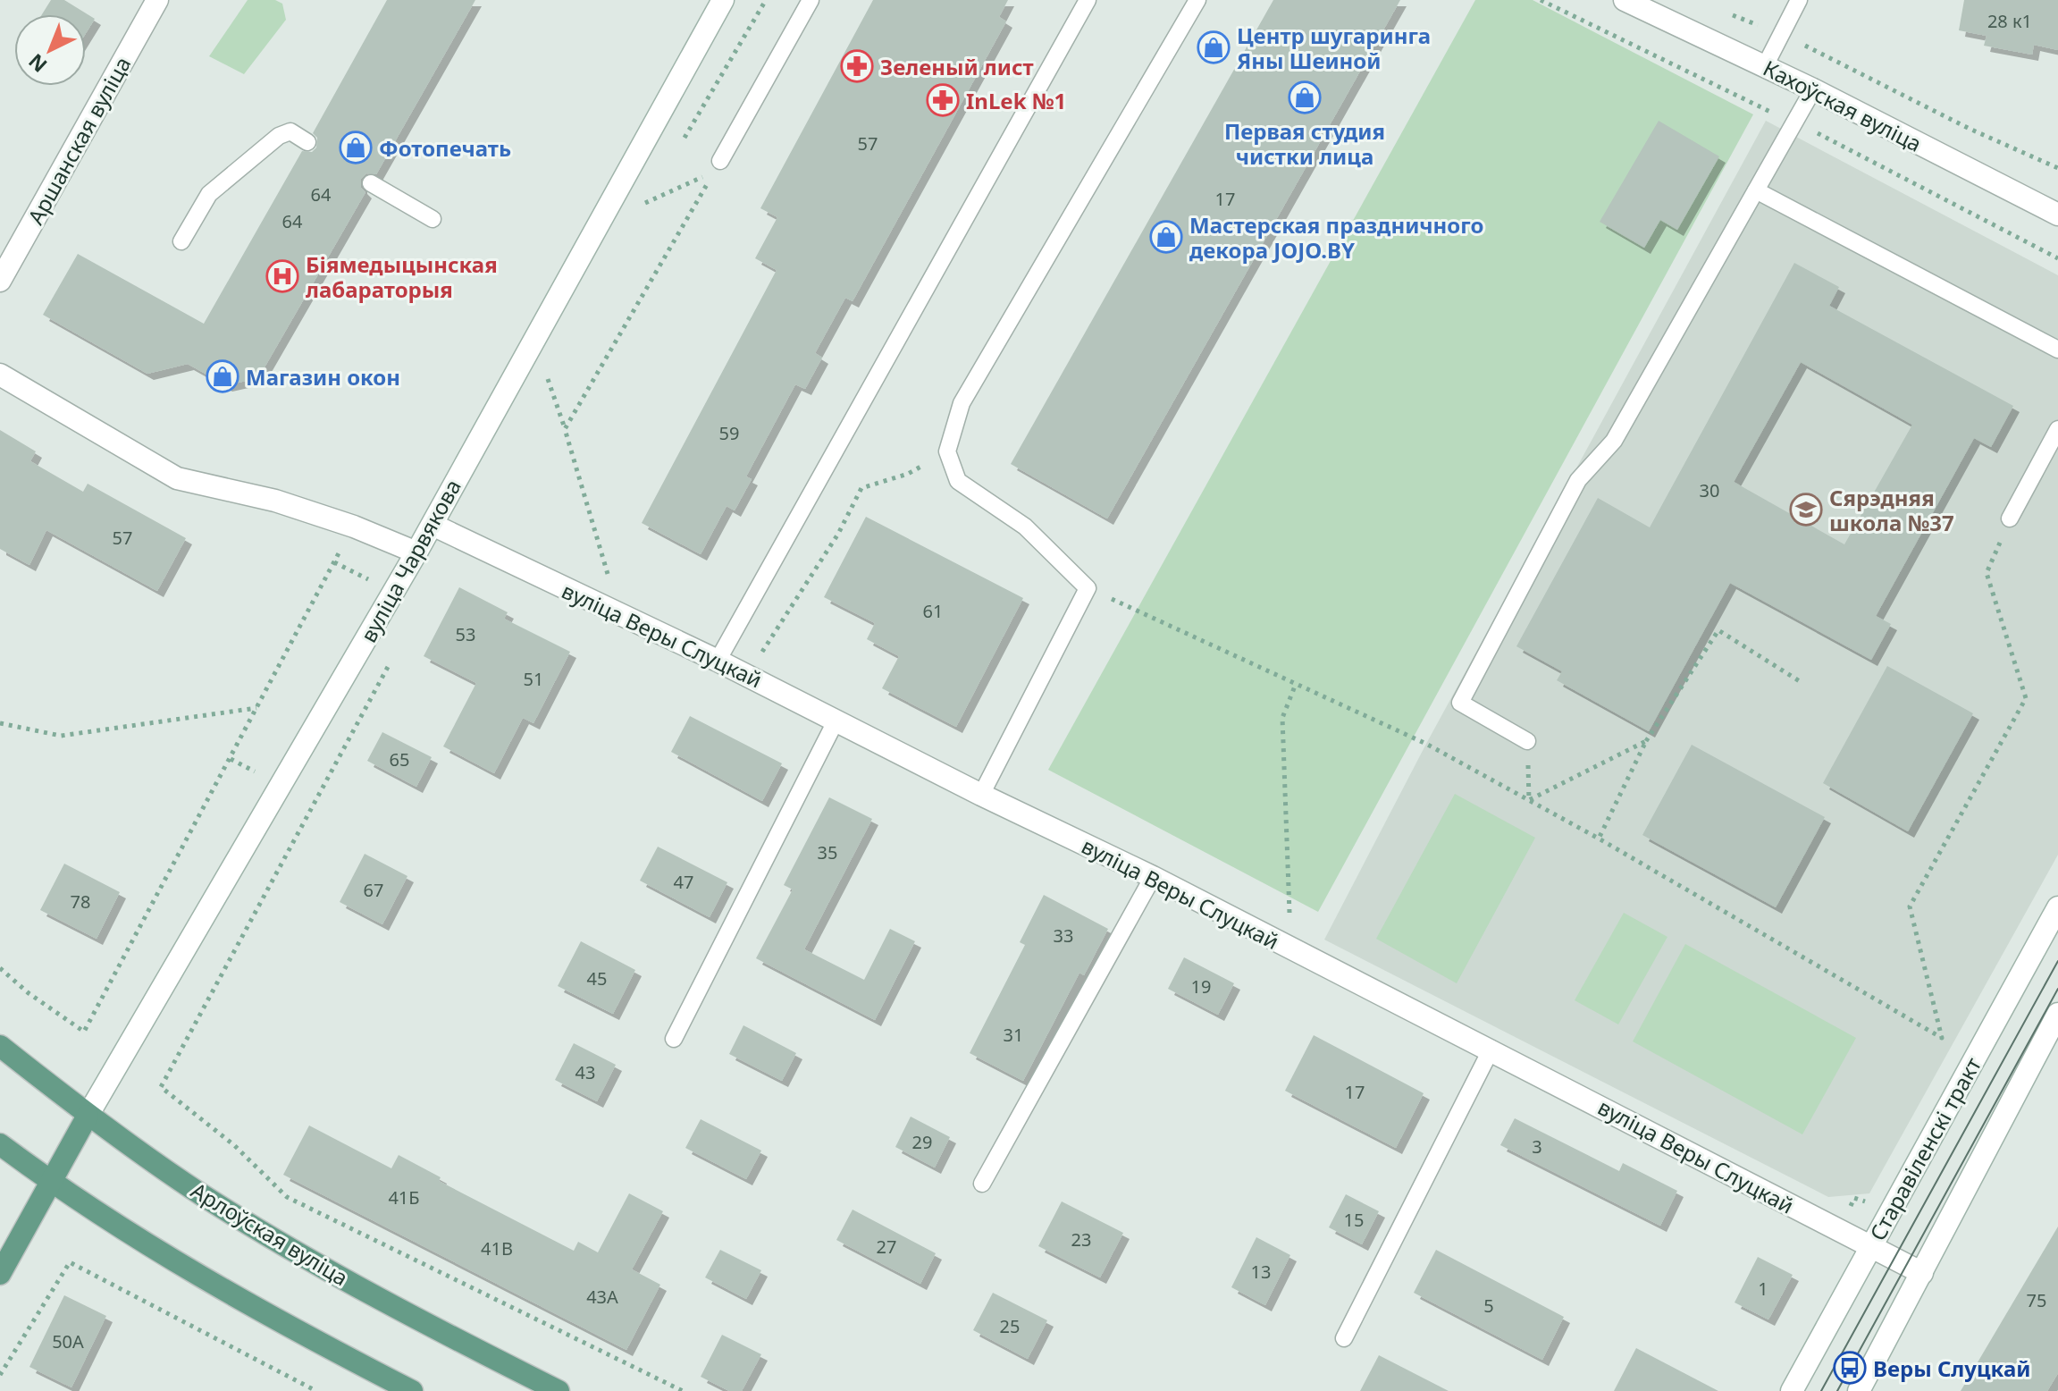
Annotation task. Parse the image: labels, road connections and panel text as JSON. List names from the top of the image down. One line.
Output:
{"streets":{"main road":["Арлоўская вуліца"],"street":["Кахоўская вуліца","Аршанская вуліца","вуліца Чарвякова","вуліца Веры Слуцкай","Старавіленскі тракт"]},"crossings":[["вуліца Чарвякова","вуліца Веры Слуцкай"],["вуліца Чарвякова","Арлоўская вуліца"],["вуліца Веры Слуцкай","Старавіленскі тракт"]],"places":{"shop":["Центр шугаринга Яны Шеиной","Первая студия чистки лица","Фотопечать","Мастерская праздничного декора JOJO.BY","Магазин окон"],"pharmacy":["Зеленый лист","InLek №1"],"hospital":["Біямедыцынская лабараторыя"],"school or university":["Сярэдняя школа №37"],"bus stop":["Веры Слуцкай"]},"house_numbers":["28 к1","57","64","17","64","59","30","57","61","53","51","65","35","47","67","78","33","45","19","31","43","17","29","3","41Б","15","23","27","41В","13","1","43А","75","5","25","50А"],"north":"bottom left"}
